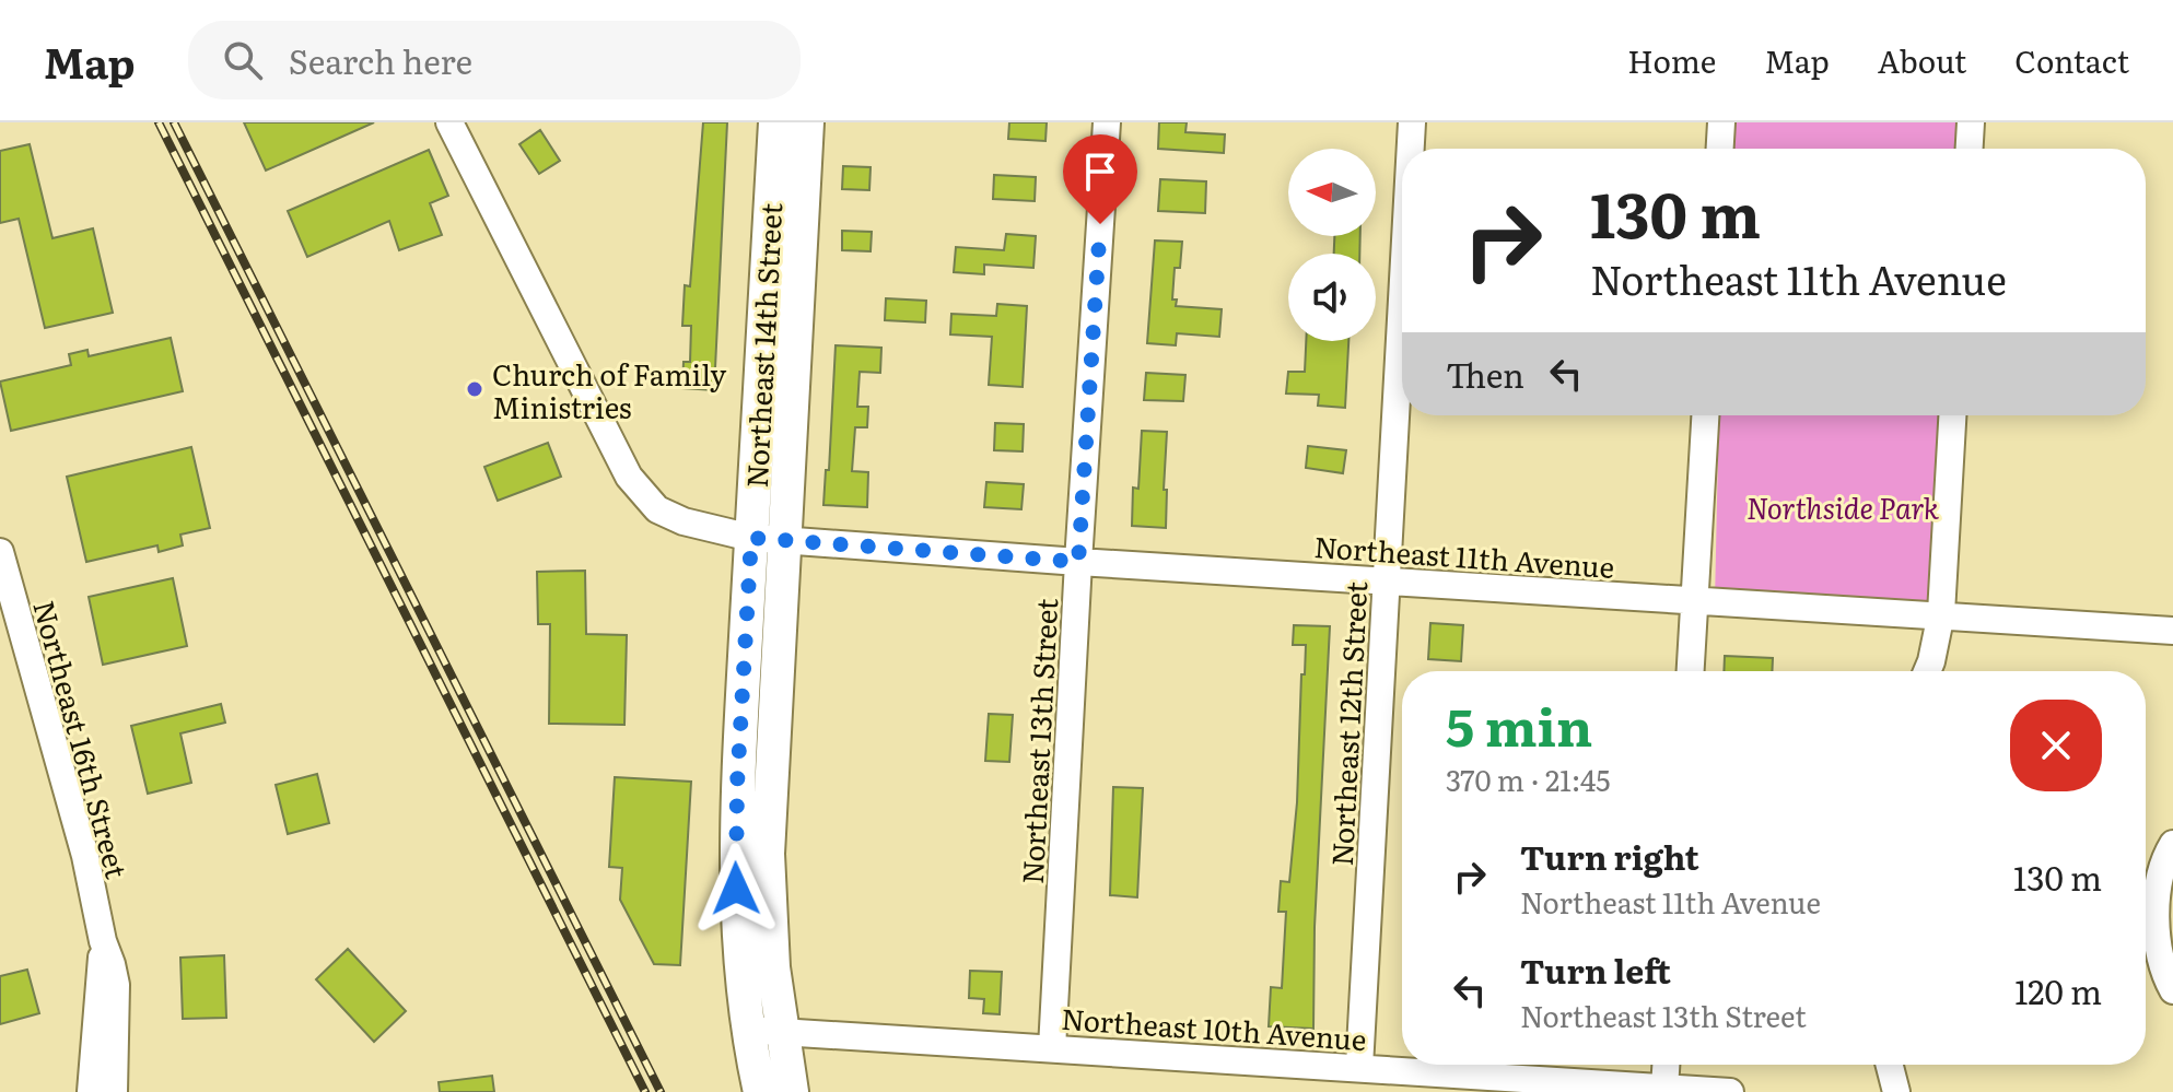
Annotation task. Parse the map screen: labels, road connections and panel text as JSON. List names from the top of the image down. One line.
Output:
{"streets":{"main road":["Northeast 14th Street"],"street":["Northeast 11th Avenue","Northeast 12th Street","Northeast 16th Street","Northeast 13th Street","Northeast 10th Avenue"]},"crossings":[["Northeast 14th Street","Northeast 11th Avenue"],["Northeast 14th Street","Northeast 10th Avenue"],["Northeast 11th Avenue","Northeast 12th Street"],["Northeast 11th Avenue","Northeast 13th Street"],["Northeast 12th Street","Northeast 10th Avenue"],["Northeast 13th Street","Northeast 10th Avenue"]],"parks":["Northside Park"],"places":["Church of Family Ministries"],"north":"left","page":{"header":"Map","search":"Search here","nav":["Home","Map","About","Contact"],"turn":["130 m","Northeast 11th Avenue"],"then":"Then","heading":["5 min","370 m · 21:45"],"list":[{"name":"Turn right","note":"Northeast 11th Avenue","value":"130 m"},{"name":"Turn left","note":"Northeast 13th Street","value":"120 m"}]}}
